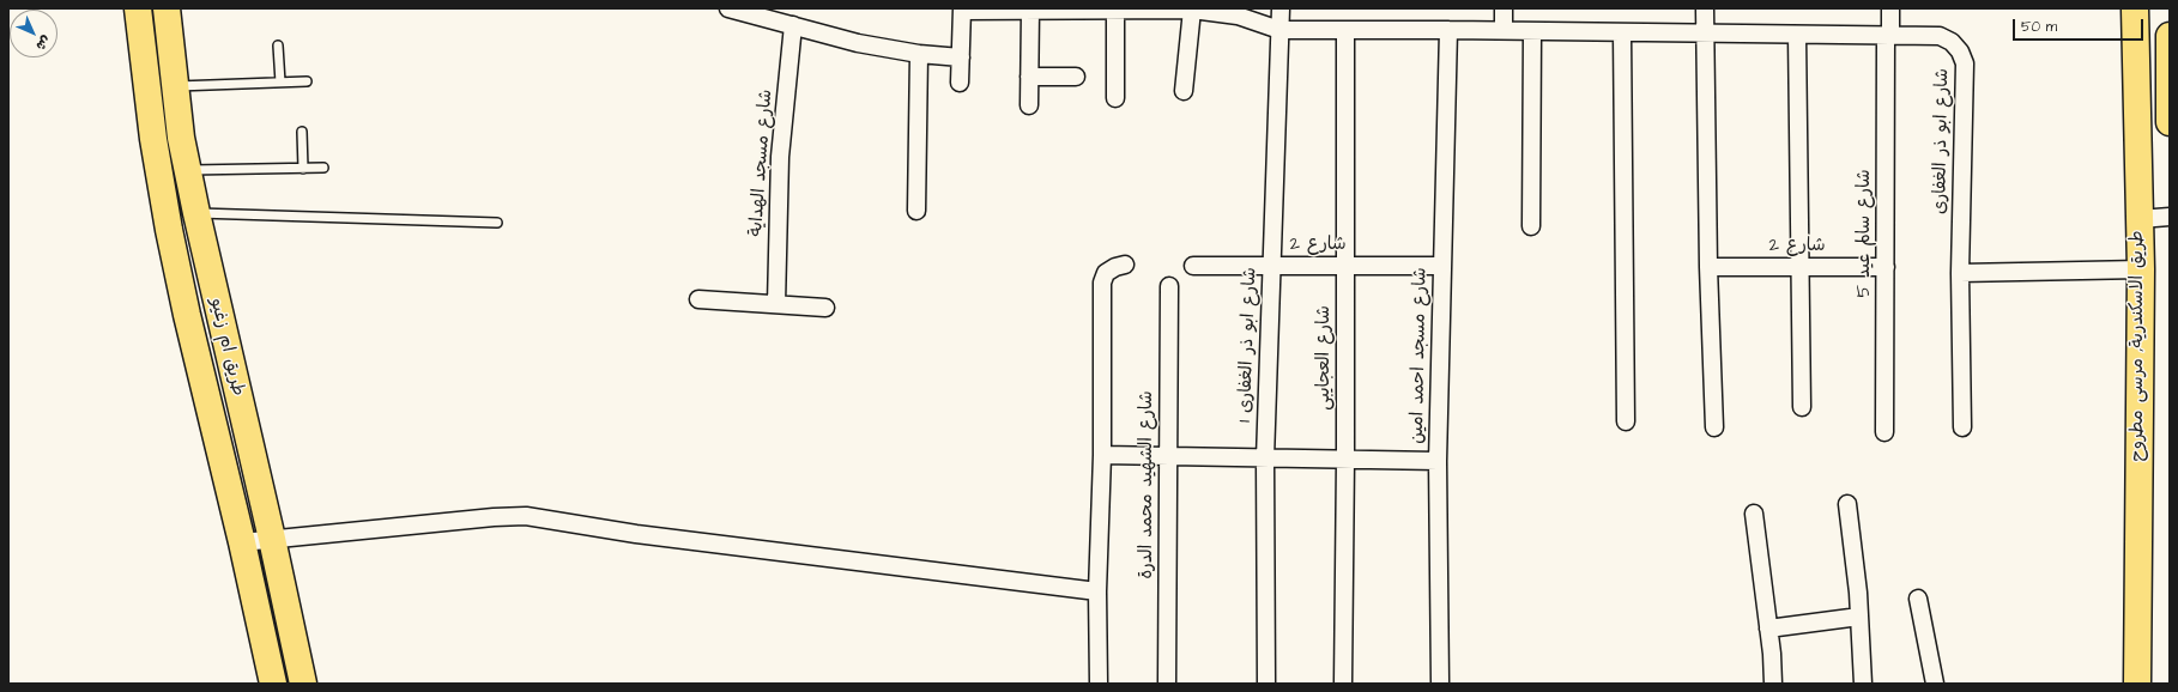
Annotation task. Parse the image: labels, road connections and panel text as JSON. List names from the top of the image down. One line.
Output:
{"streets":{"main road":["طريق الاسكندرية, مرسى مطروح","طريق ام زغيو"],"street":["شارع ابو ذر الغفارى","شارع مسجد الهداية","شارع سالم عيد 5","شارع 2","شارع ابو ذر الغفارى 1","شارع مسجد احمد امين","شارع العجايبى","شارع الشهيد محمد الدرة"]},"crossings":[["شارع ابو ذر الغفارى","شارع سالم عيد 5"],["شارع ابو ذر الغفارى","شارع ابو ذر الغفارى 1"],["شارع ابو ذر الغفارى","شارع مسجد احمد امين"],["شارع ابو ذر الغفارى","شارع العجايبى"],["شارع سالم عيد 5","شارع 2"],["شارع 2","شارع ابو ذر الغفارى 1"],["شارع 2","شارع مسجد احمد امين"],["شارع 2","شارع العجايبى"]],"scale_bar":"50 m","north":"bottom right"}
